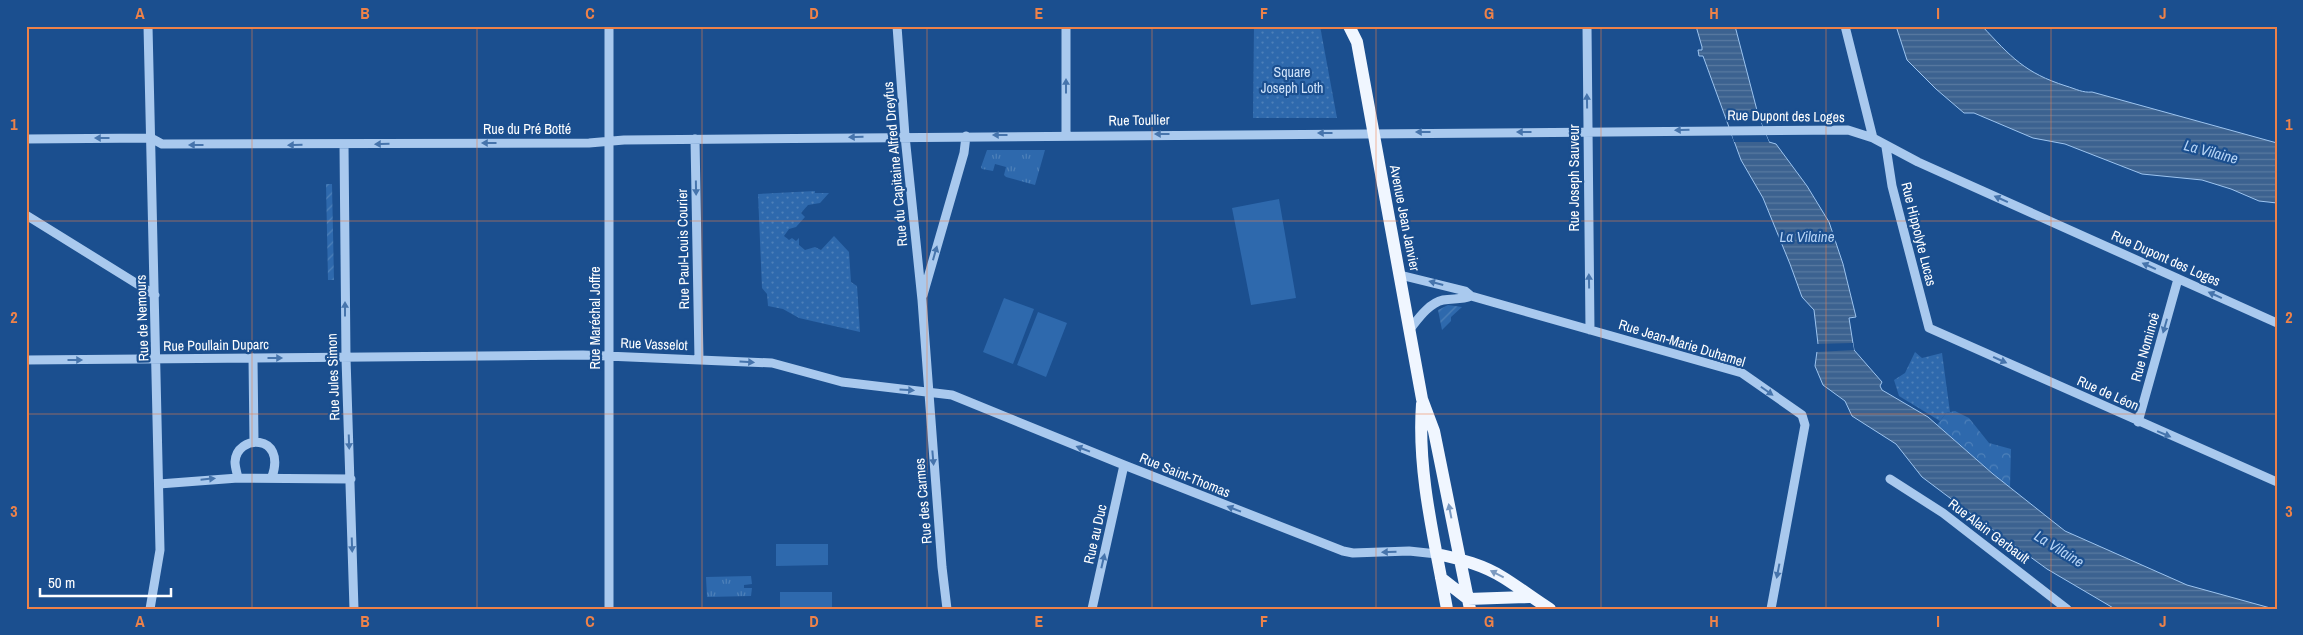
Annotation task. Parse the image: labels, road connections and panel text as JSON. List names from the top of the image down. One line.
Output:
{"streets":{"main road":["Avenue Jean Janvier"],"street":["Rue Dupont des Loges","Rue Toullier","Rue du Pré Botté","Rue du Capitaine Alfred Dreyfus","Rue Joseph Sauveur","Rue Hippolyte Lucas","Rue Paul-Louis Courier","Rue de Nemours","Rue Maréchal Joffre","Rue Jean-Marie Duhamel","Rue Vasselot","Rue Poullain Duparc","Rue Nominoë","Rue Jules Simon","Rue de Léon","Rue Saint-Thomas","Rue des Carmes","Rue Alain Gerbault","Rue au Duc"]},"crossings":[["Rue Dupont des Loges","Rue Toullier"],["Rue Dupont des Loges","Rue Joseph Sauveur"],["Rue Dupont des Loges","Avenue Jean Janvier"],["Rue Dupont des Loges","Rue Hippolyte Lucas"],["Rue Dupont des Loges","Rue Nominoë"],["Rue Toullier","Rue du Pré Botté"],["Rue Toullier","Rue du Capitaine Alfred Dreyfus"],["Rue Toullier","Avenue Jean Janvier"],["Rue du Pré Botté","Rue du Capitaine Alfred Dreyfus"],["Rue du Pré Botté","Rue Paul-Louis Courier"],["Rue du Pré Botté","Rue de Nemours"],["Rue du Pré Botté","Rue Maréchal Joffre"],["Rue du Pré Botté","Rue Jules Simon"],["Rue du Capitaine Alfred Dreyfus","Rue Vasselot"],["Rue du Capitaine Alfred Dreyfus","Rue Saint-Thomas"],["Rue du Capitaine Alfred Dreyfus","Rue des Carmes"],["Rue Joseph Sauveur","Rue Jean-Marie Duhamel"],["Avenue Jean Janvier","Rue Jean-Marie Duhamel"],["Avenue Jean Janvier","Rue Saint-Thomas"],["Rue Hippolyte Lucas","Rue de Léon"],["Rue Paul-Louis Courier","Rue Vasselot"],["Rue de Nemours","Rue Poullain Duparc"],["Rue Maréchal Joffre","Rue Vasselot"],["Rue Vasselot","Rue Poullain Duparc"],["Rue Vasselot","Rue Jules Simon"],["Rue Vasselot","Rue Saint-Thomas"],["Rue Vasselot","Rue des Carmes"],["Rue Poullain Duparc","Rue Jules Simon"],["Rue Nominoë","Rue de Léon"],["Rue Saint-Thomas","Rue des Carmes"],["Rue Saint-Thomas","Rue au Duc"]],"one_way":["Rue Dupont des Loges","Rue Toullier","Rue du Pré Botté","Rue Joseph Sauveur","Rue Paul-Louis Courier","Rue Vasselot","Rue Poullain Duparc","Rue Nominoë","Rue de Léon","Rue Saint-Thomas","Rue des Carmes","Rue au Duc"],"water":["La Vilaine"],"parks":["Square Joseph Loth"],"scale_bar":"50 m","grid":{"columns":["A","B","C","D","E","F","G","H","I","J"],"rows":["1","2","3"]}}
